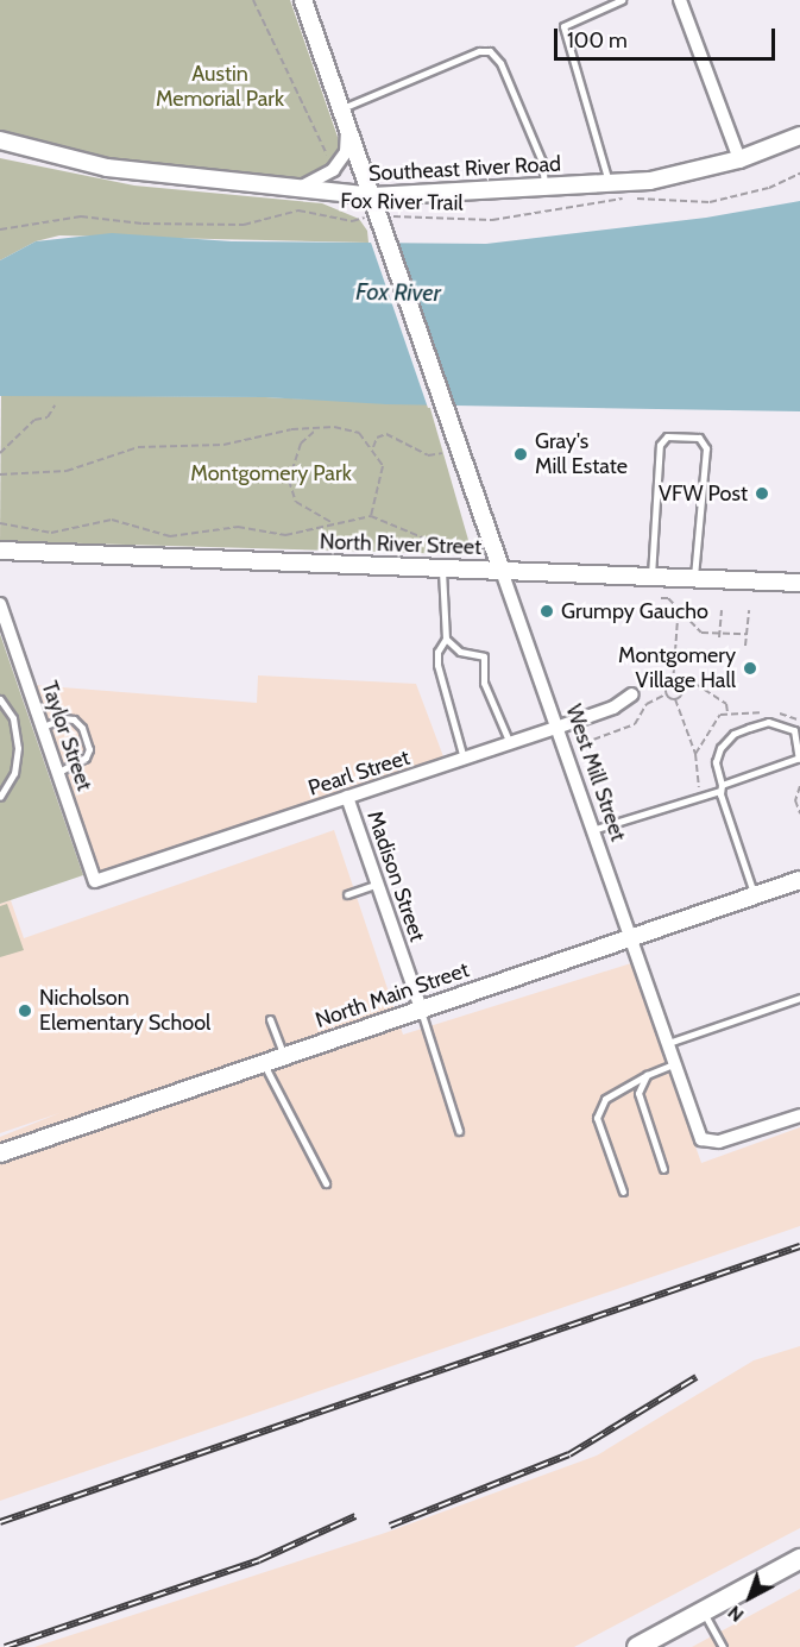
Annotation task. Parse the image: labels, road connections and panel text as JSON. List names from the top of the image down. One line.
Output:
{"streets":{"street":["Southeast River Road","North River Street","Taylor Street","Pearl Street","West Mill Street","Madison Street","North Main Street"],"path":["Fox River Trail"]},"crossings":[["Southeast River Road","West Mill Street"],["Fox River Trail","West Mill Street"],["North River Street","West Mill Street"],["Taylor Street","Pearl Street"],["Pearl Street","West Mill Street"],["Pearl Street","Madison Street"],["West Mill Street","North Main Street"],["Madison Street","North Main Street"]],"water":["Fox River"],"parks":["Austin Memorial Park","Montgomery Park"],"places":["Gray's Mill Estate","VFW Post","Grumpy Gaucho","Montgomery Village Hall","Nicholson Elementary School"],"scale_bar":"100 m","north":"bottom left"}
